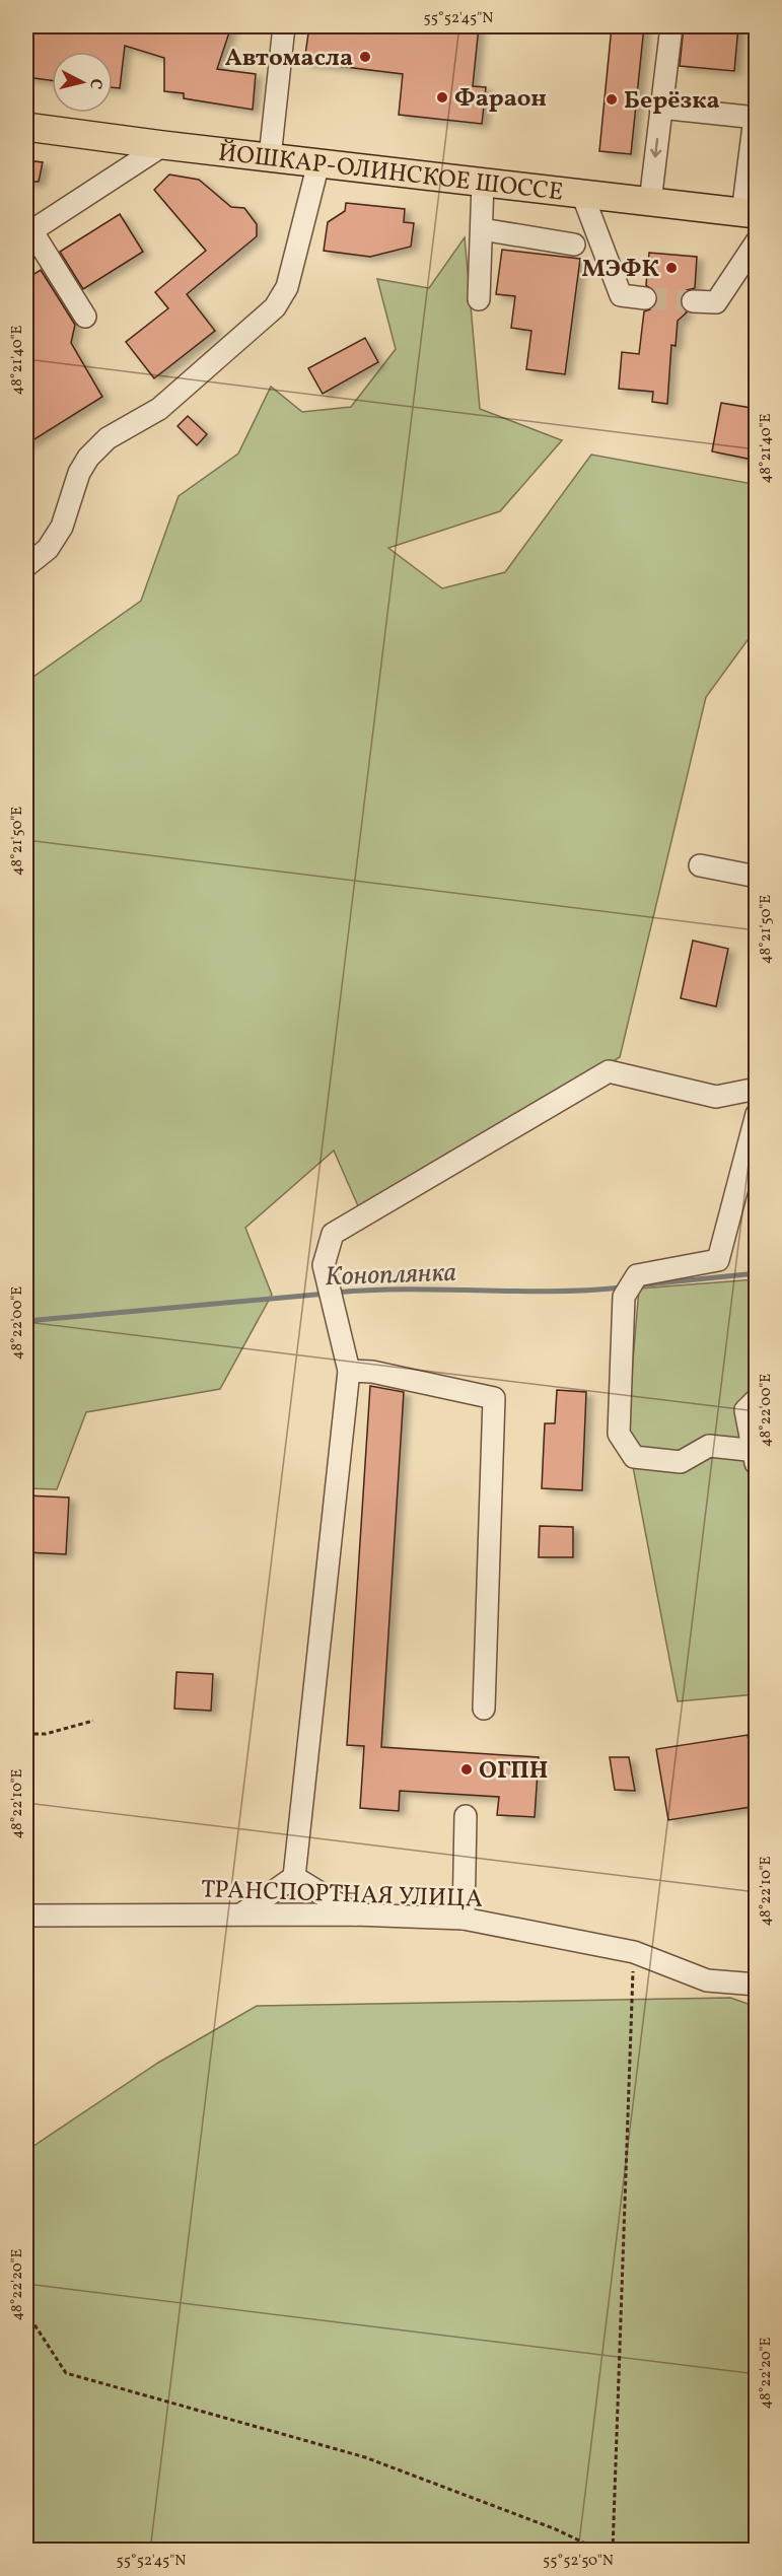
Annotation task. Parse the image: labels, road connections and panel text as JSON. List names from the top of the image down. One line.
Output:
{"streets":{"main road":["ЙОШКАР-ОЛИНСКОЕ ШОССЕ"],"street":["ТРАНСПОРТНАЯ УЛИЦА"]},"water":["Коноплянка"],"places":["Автомасла","Фараон","Берёзка","МЭФК","ОГПН"],"north":"right","coordinates":["55°52'45\"N","48°21'40\"E","48°21'50\"E","48°22'00\"E","48°22'10\"E","48°22'20\"E","55°52'50\"N"]}
